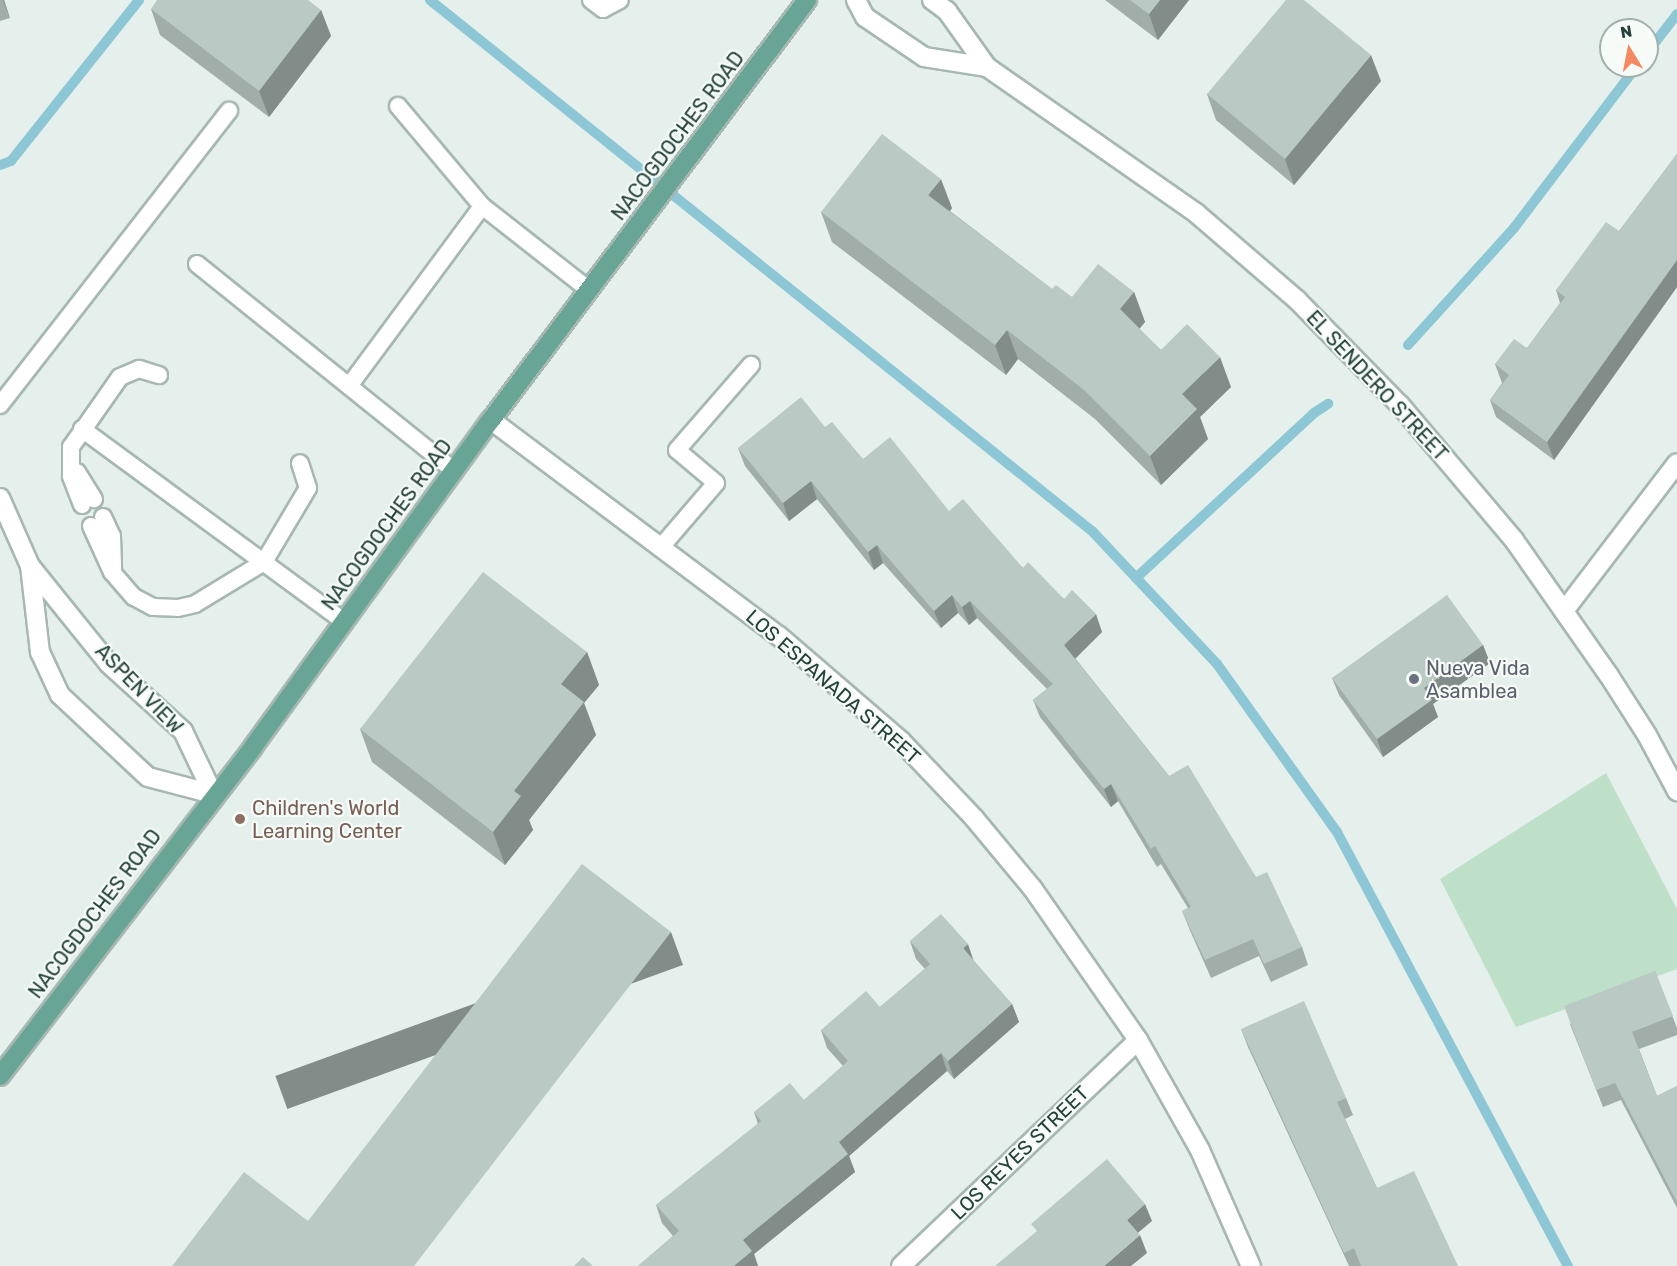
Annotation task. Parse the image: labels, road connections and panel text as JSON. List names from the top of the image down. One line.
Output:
{"streets":{"main road":["NACOGDOCHES ROAD"],"street":["EL SENDERO STREET","LOS ESPANADA STREET","ASPEN VIEW","LOS REYES STREET"]},"crossings":[["NACOGDOCHES ROAD","LOS ESPANADA STREET"],["NACOGDOCHES ROAD","ASPEN VIEW"],["LOS ESPANADA STREET","LOS REYES STREET"]],"places":["Nueva Vida Asamblea","Children's World Learning Center"],"north":"top"}
